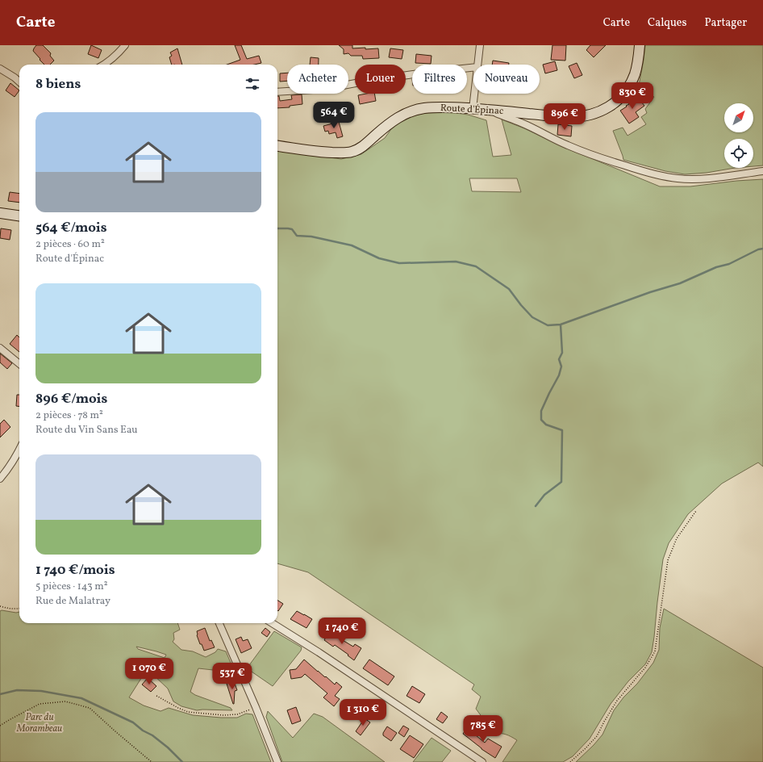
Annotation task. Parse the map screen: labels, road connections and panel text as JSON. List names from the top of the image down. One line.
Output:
{"streets":{"main road":["Route d'Épinac"]},"parks":["Parc du Morambeau"],"north":"top right","page":{"header":"Carte","nav":["Carte","Calques","Partager"],"chip":["Acheter","Louer","Filtres","Nouveau"],"heading":"8 biens","price":["830 €","564 €","896 €","1 740 €","1 070 €","537 €","1 310 €","785 €"],"list":[{"name":"564 €/mois","note":"2 pièces · 60 m² · Route d'Épinac"},{"name":"896 €/mois","note":"2 pièces · 78 m² · Route du Vin Sans Eau"},{"name":"1 740 €/mois","note":"5 pièces · 143 m² · Rue de Malatray"}]}}
